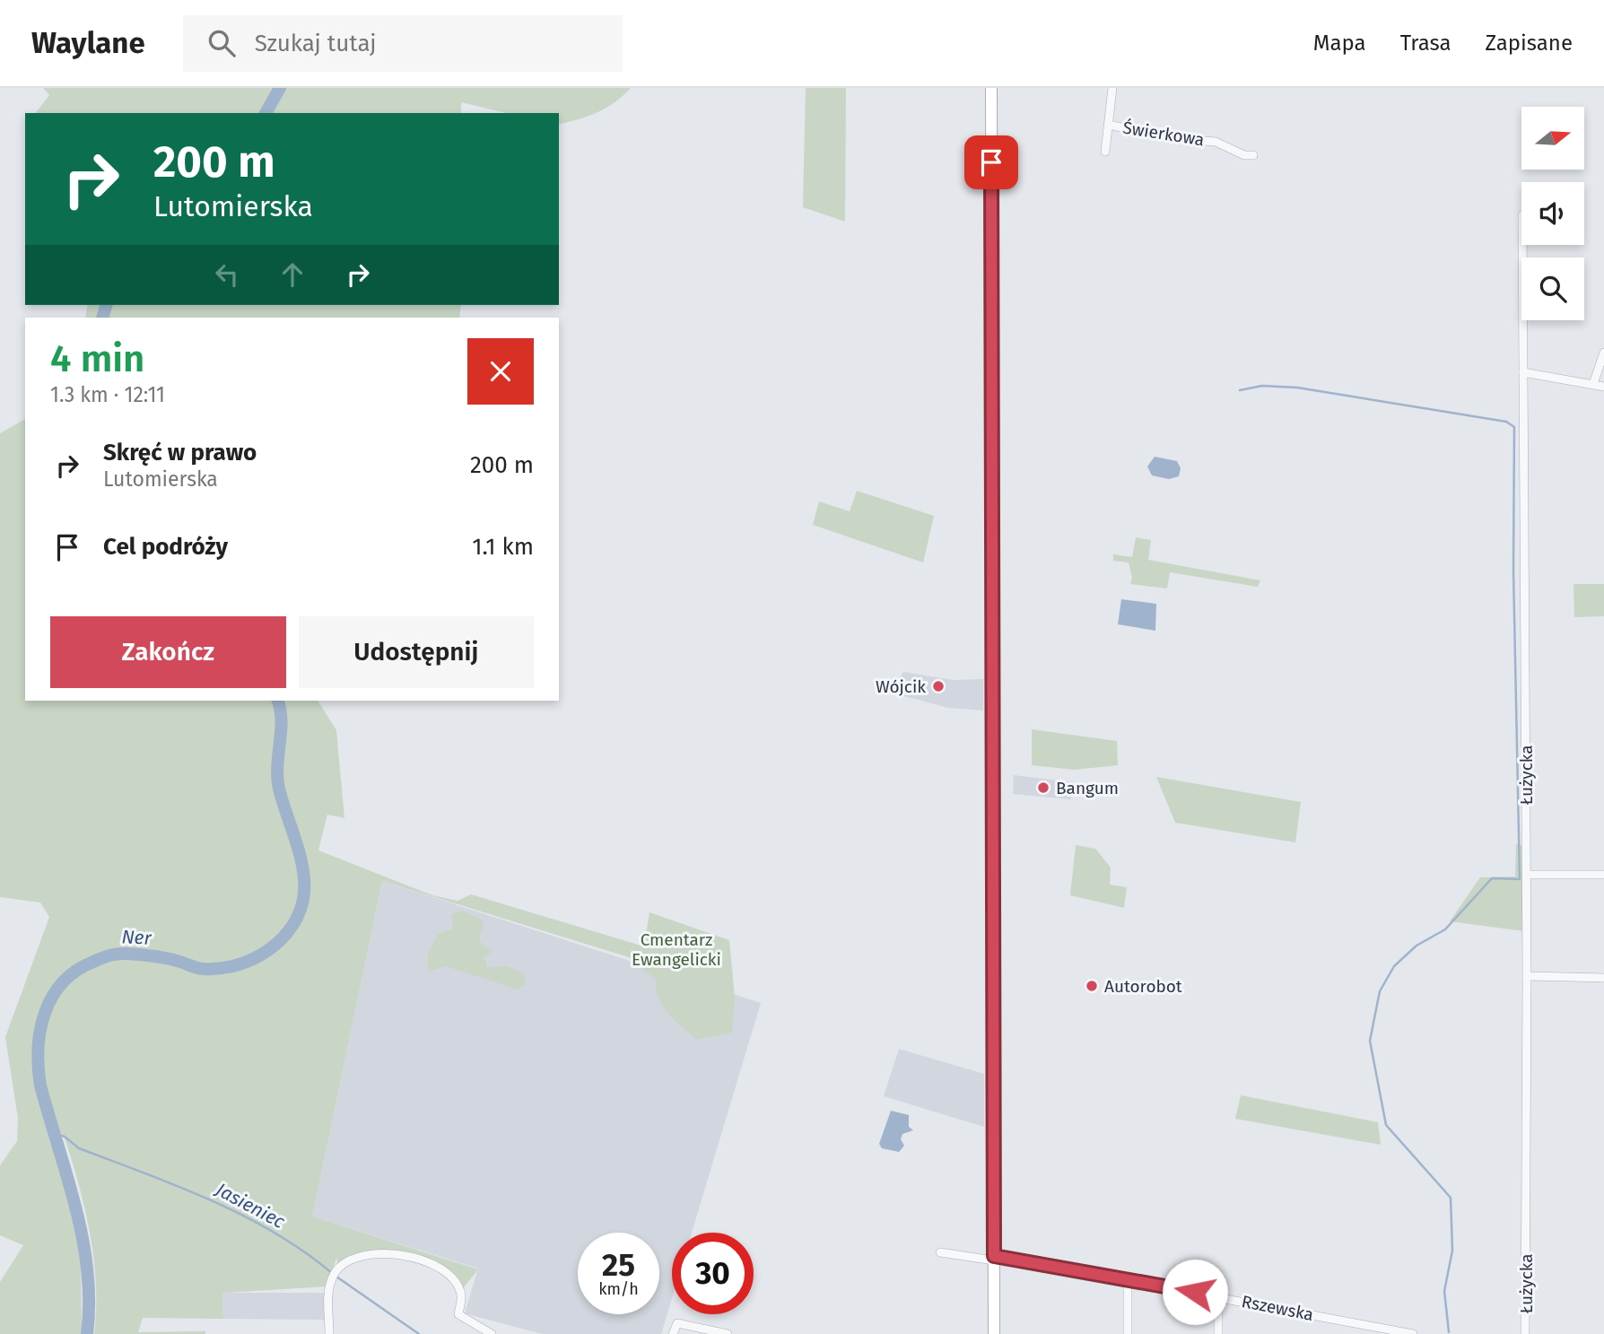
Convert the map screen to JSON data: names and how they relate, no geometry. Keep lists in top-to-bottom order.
{
  "streets": {
    "street": ["Świerkowa", "Łużycka", "Rszewska"]
  },
  "water": ["Ner", "Jasieniec"],
  "parks": ["Cmentarz Ewangelicki"],
  "places": ["Wójcik", "Bangum", "Autorobot"],
  "north": "right",
  "page": {
    "header": "Waylane",
    "search": "Szukaj tutaj",
    "nav": ["Mapa", "Trasa", "Zapisane"],
    "turn": ["200 m", "Lutomierska"],
    "heading": ["4 min", "1.3 km · 12:11"],
    "list": [
      {
        "name": "Skręć w prawo",
        "note": "Lutomierska",
        "value": "200 m"
      },
      {
        "name": "Cel podróży",
        "value": "1.1 km"
      }
    ],
    "buttons": ["Zakończ", "Udostępnij"],
    "speed": "25 km/h",
    "limit": "30"
  }
}
